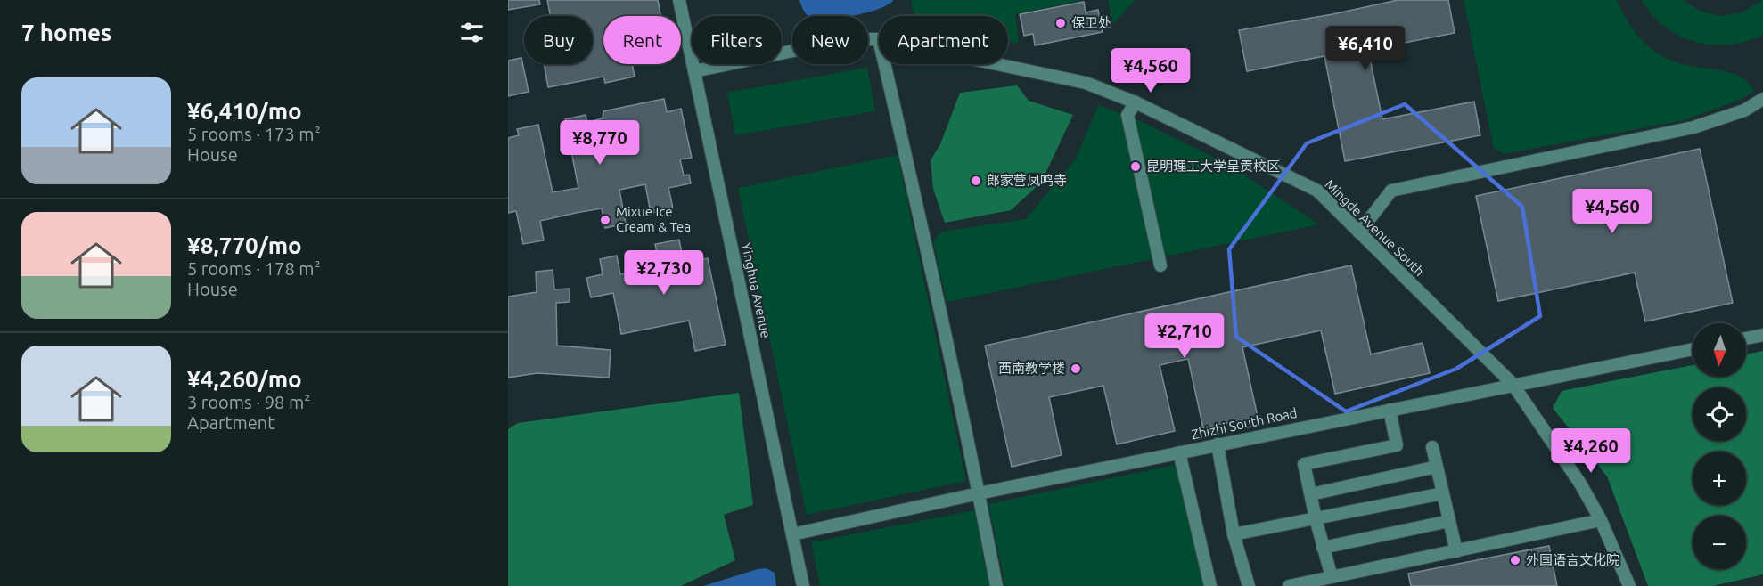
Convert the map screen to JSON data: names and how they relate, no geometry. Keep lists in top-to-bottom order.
{
  "streets": {
    "street": ["Mingde Avenue South", "Yinghua Avenue", "Zhizhi South Road"]
  },
  "crossings": [
    ["Mingde Avenue South", "Yinghua Avenue"],
    ["Mingde Avenue South", "Zhizhi South Road"],
    ["Yinghua Avenue", "Zhizhi South Road"]
  ],
  "places": [
    "保卫处",
    "昆明理工大学呈贡校区",
    "郎家营凤鸣寺",
    "Mixue Ice Cream & Tea",
    "西南教学楼",
    "外国语言文化院"
  ],
  "north": "bottom",
  "page": {
    "heading": "7 homes",
    "chip": [
      "Buy",
      "Rent",
      "Filters",
      "New",
      "Apartment"
    ],
    "price": [
      "¥6,410",
      "¥4,560",
      "¥8,770",
      "¥4,560",
      "¥2,730",
      "¥2,710",
      "¥4,260"
    ],
    "list": [
      {
        "name": "¥6,410/mo",
        "note": "5 rooms · 173 m² · House"
      },
      {
        "name": "¥8,770/mo",
        "note": "5 rooms · 178 m² · House"
      },
      {
        "name": "¥4,260/mo",
        "note": "3 rooms · 98 m² · Apartment"
      }
    ],
    "map_buttons": ["+", "−"]
  }
}
